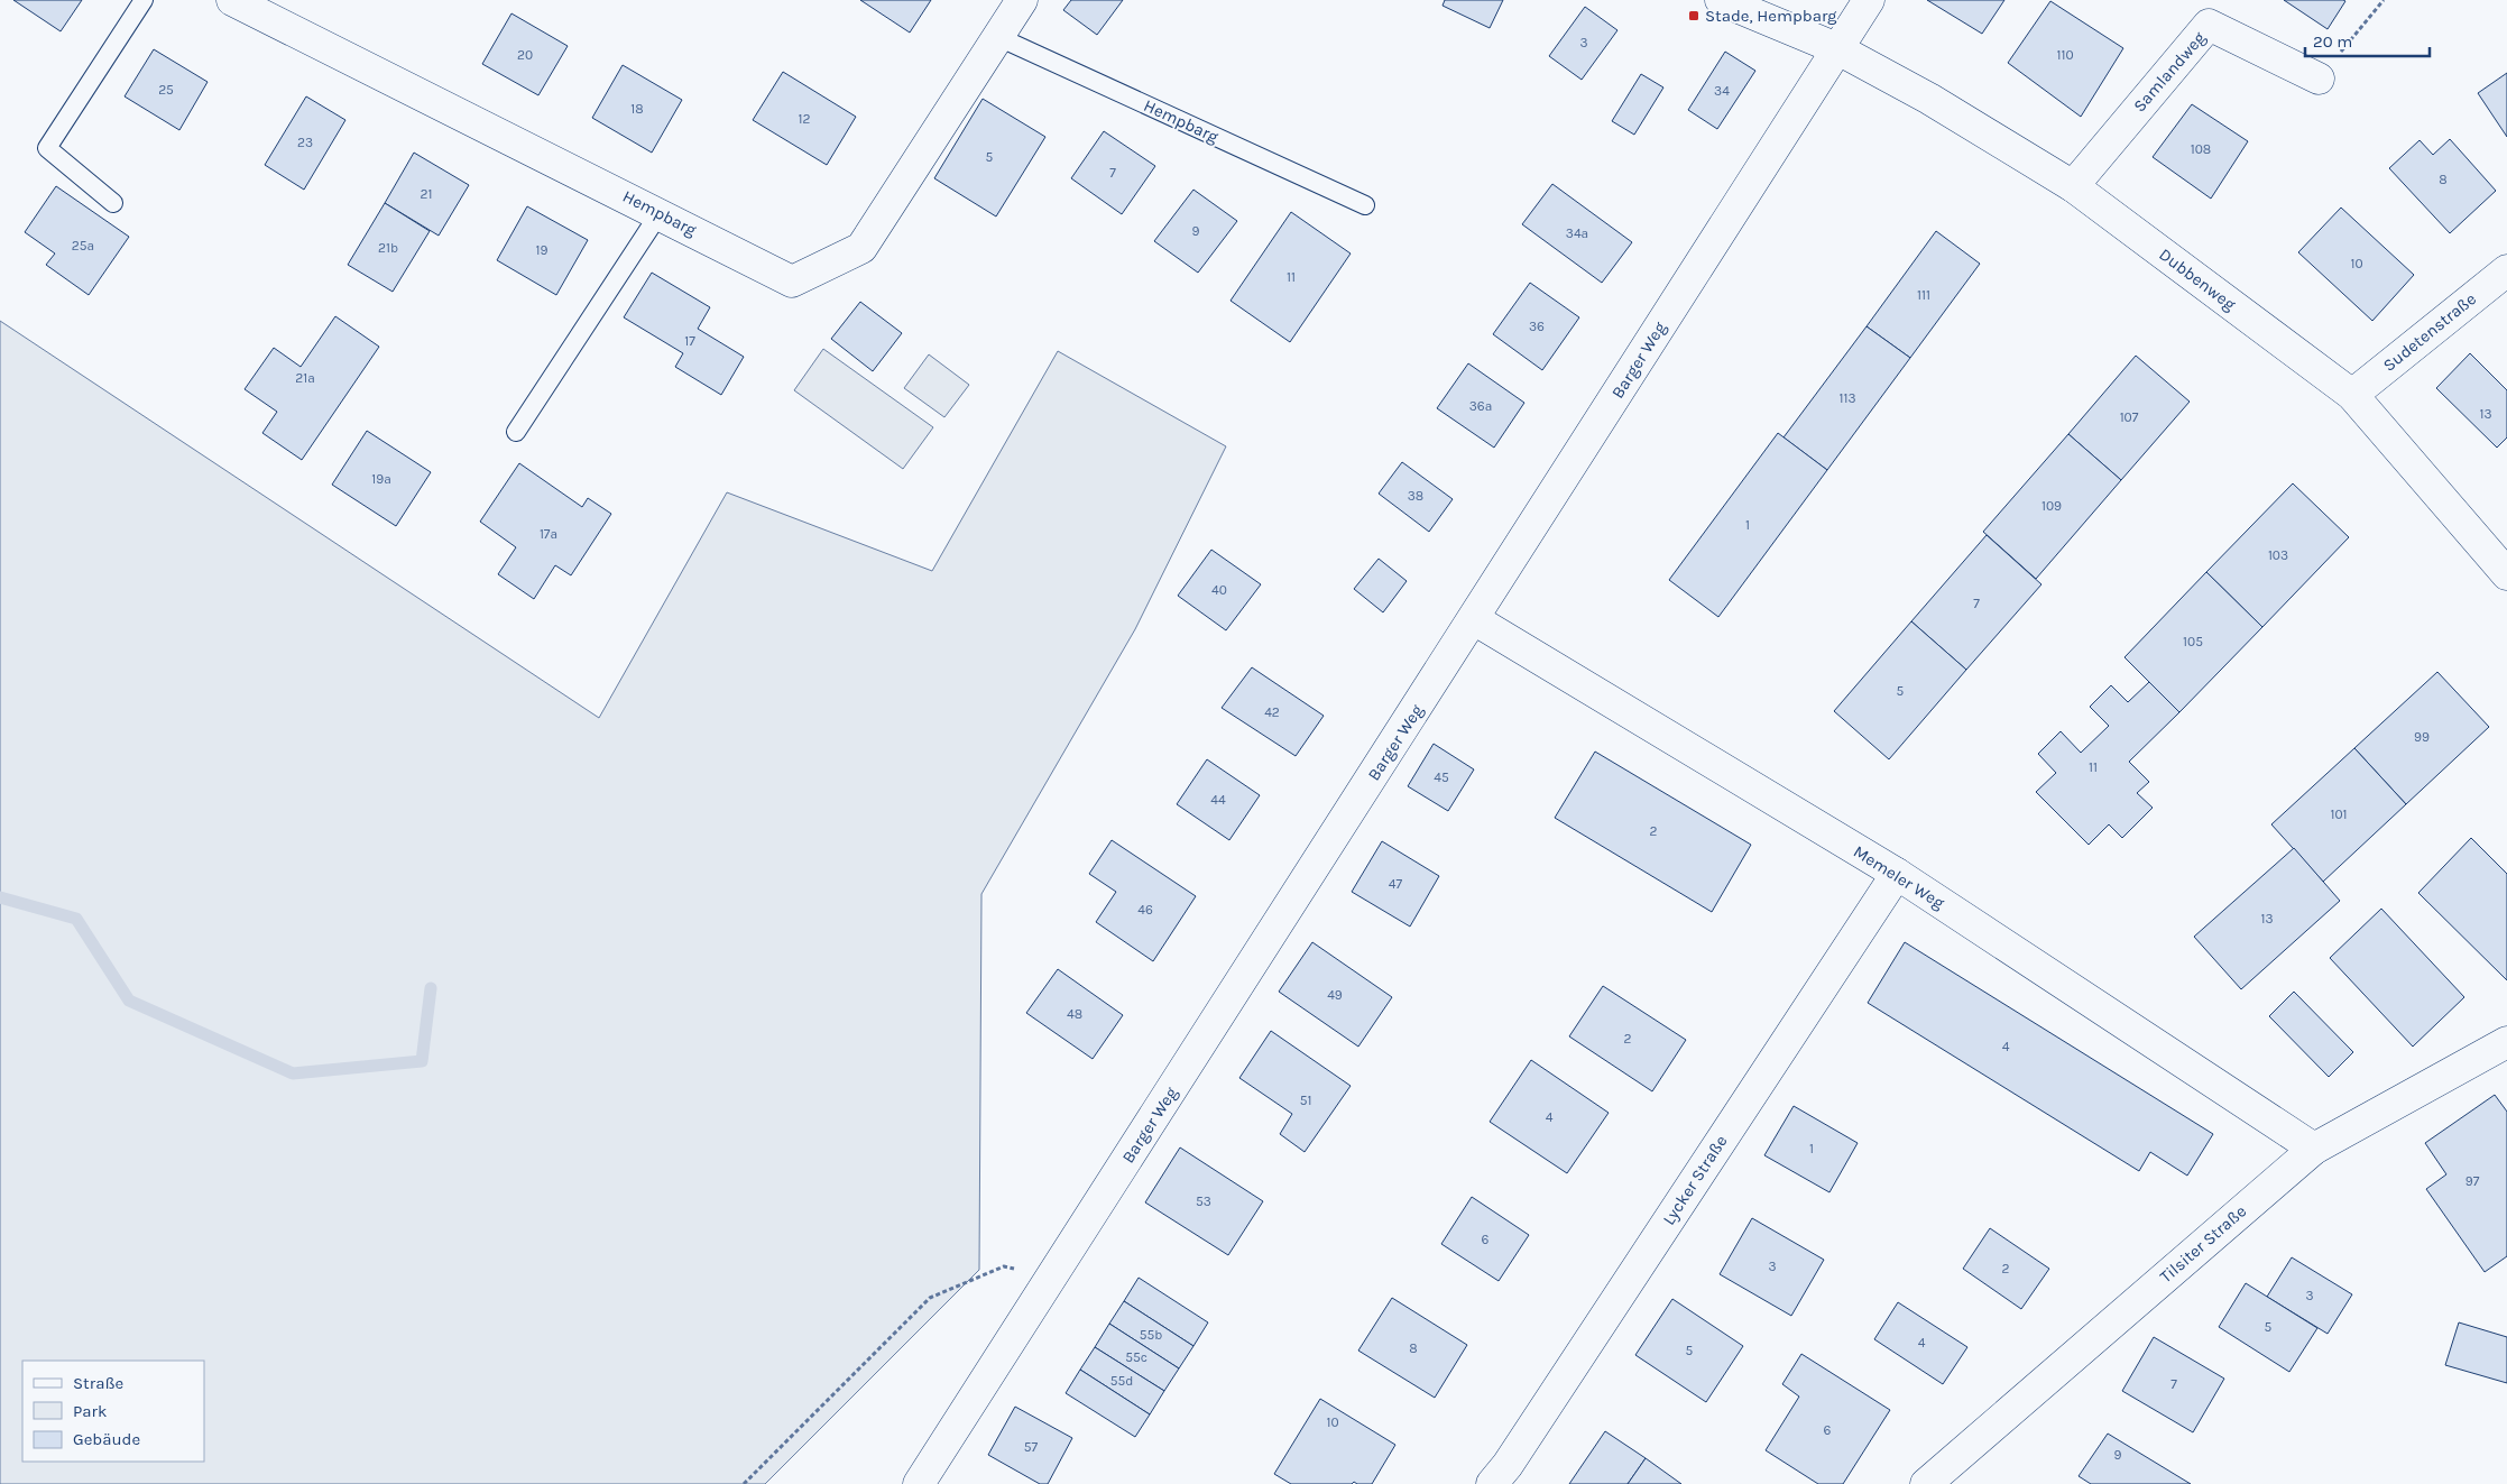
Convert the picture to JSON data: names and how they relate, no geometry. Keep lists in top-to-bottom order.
{
  "streets": {
    "street": [
      "Samlandweg",
      "Hempbarg",
      "Dubbenweg",
      "Sudetenstraße",
      "Barger Weg",
      "Memeler Weg",
      "Lycker Straße",
      "Tilsiter Straße"
    ]
  },
  "crossings": [
    ["Samlandweg", "Dubbenweg"],
    ["Dubbenweg", "Sudetenstraße"],
    ["Dubbenweg", "Barger Weg"],
    ["Barger Weg", "Memeler Weg"],
    ["Memeler Weg", "Lycker Straße"],
    ["Memeler Weg", "Tilsiter Straße"]
  ],
  "places": {
    "transit": ["Stade, Hempbarg"]
  },
  "house_numbers": [
    "3",
    "20",
    "110",
    "25",
    "34",
    "18",
    "12",
    "23",
    "108",
    "5",
    "7",
    "8",
    "21",
    "9",
    "34a",
    "25a",
    "21b",
    "19",
    "10",
    "11",
    "111",
    "36",
    "17",
    "21a",
    "113",
    "36a",
    "13",
    "107",
    "19a",
    "38",
    "109",
    "1",
    "17a",
    "103",
    "40",
    "7",
    "105",
    "5",
    "42",
    "99",
    "11",
    "45",
    "44",
    "101",
    "2",
    "47",
    "46",
    "13",
    "49",
    "48",
    "2",
    "4",
    "51",
    "4",
    "1",
    "97",
    "53",
    "6",
    "3",
    "2",
    "3",
    "5",
    "55b",
    "4",
    "8",
    "5",
    "55c",
    "55d",
    "7",
    "10",
    "6",
    "57",
    "9"
  ],
  "legend": ["Straße", "Park", "Gebäude"],
  "scale_bar": "20 m"
}
